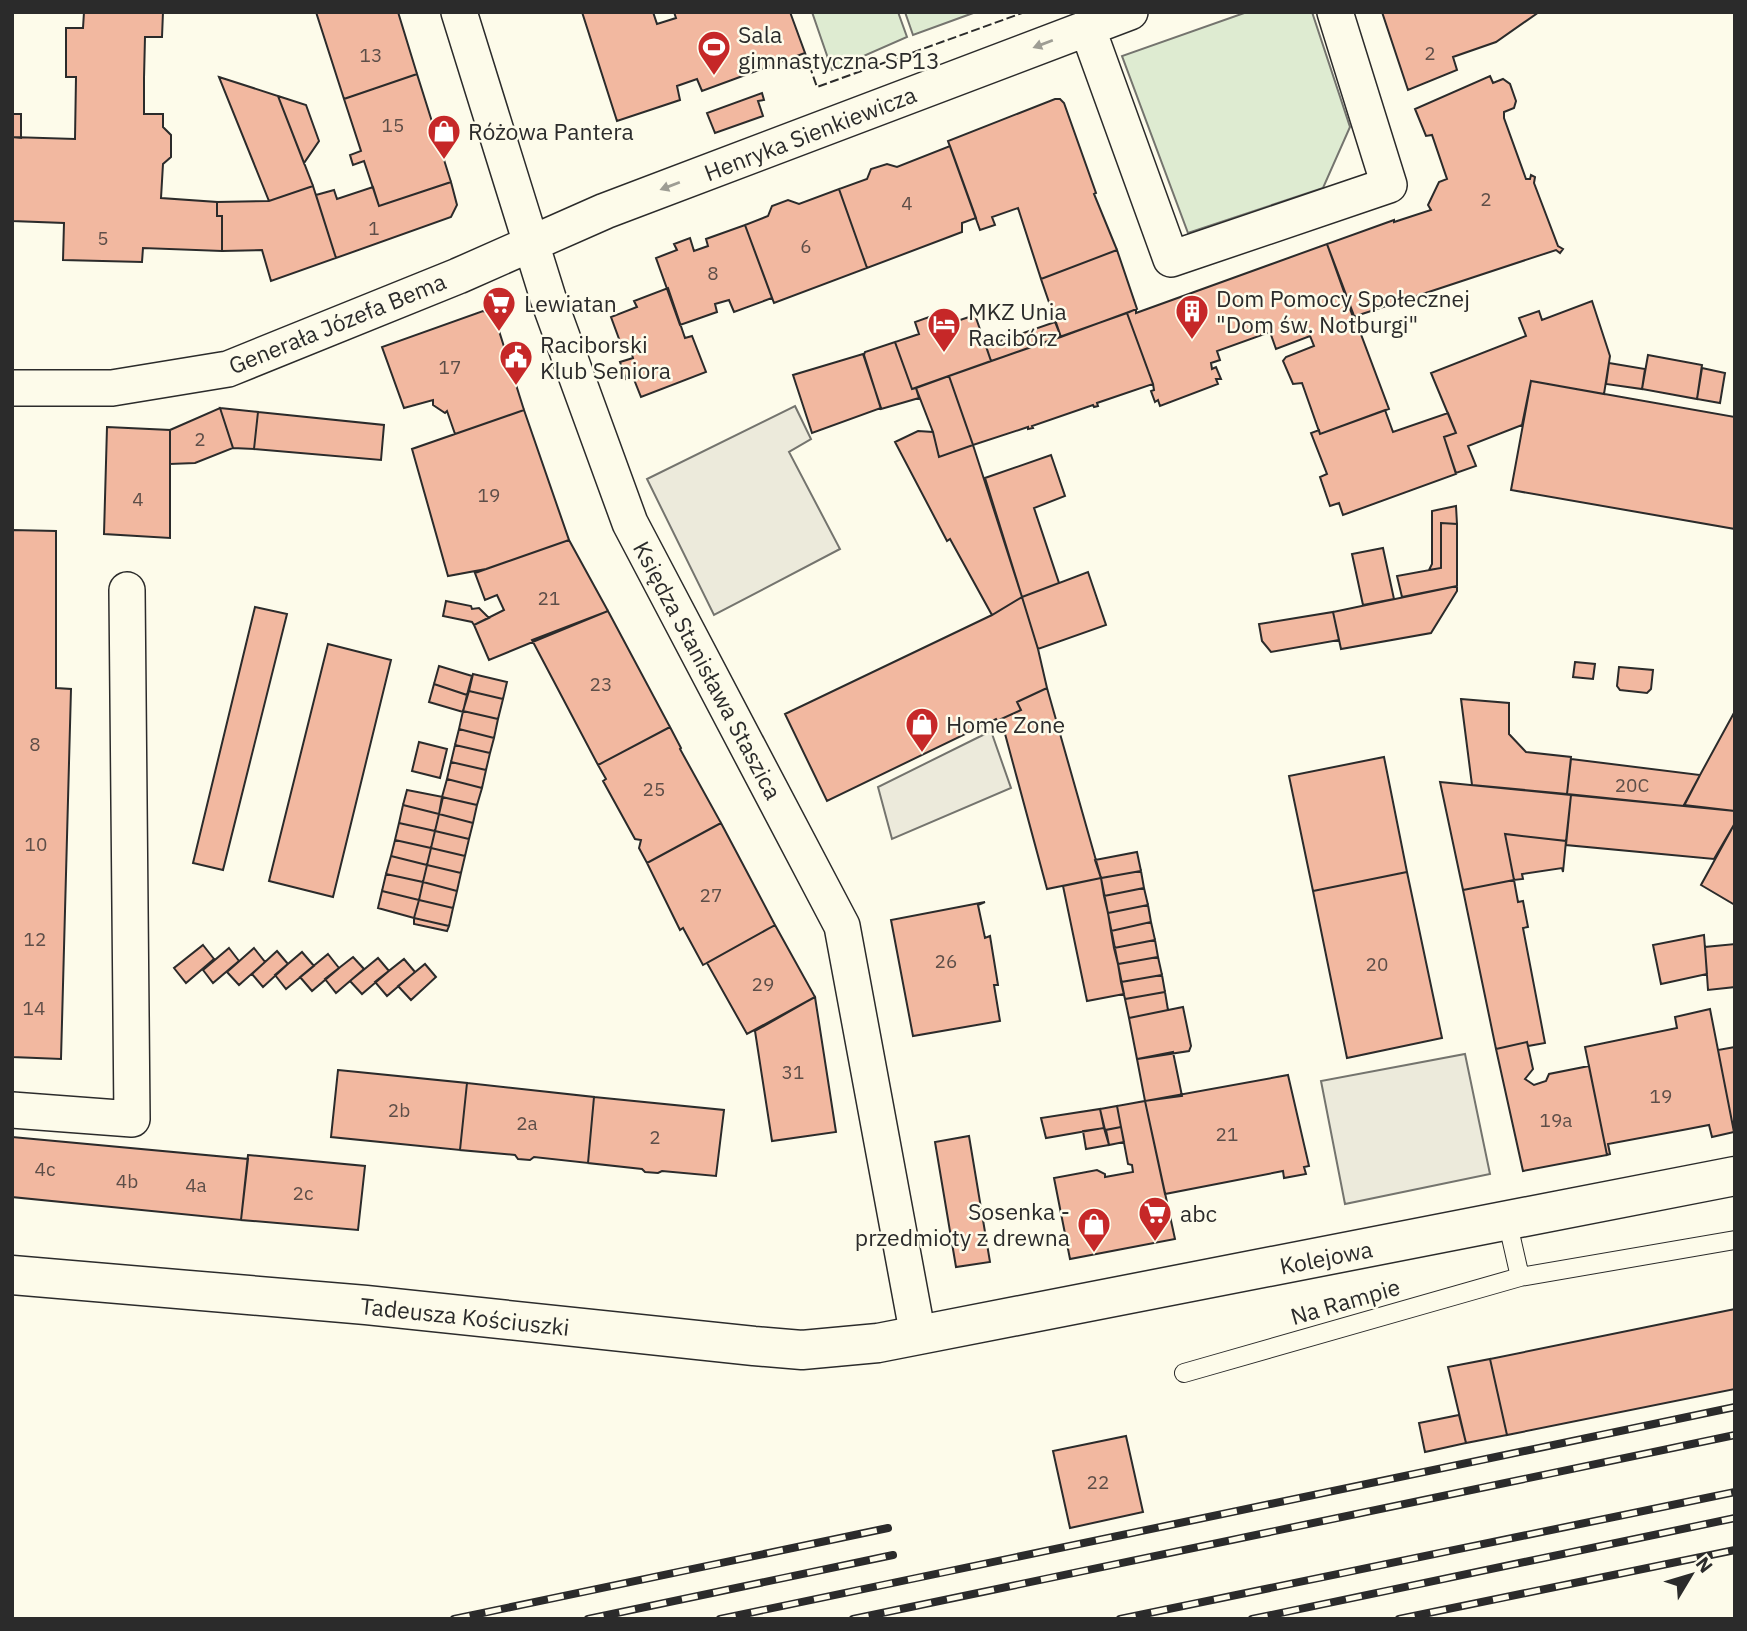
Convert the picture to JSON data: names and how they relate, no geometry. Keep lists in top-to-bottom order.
{
  "streets": {
    "main road": ["Kolejowa", "Tadeusza Kościuszki"],
    "street": ["Henryka Sienkiewicza", "Generała Józefa Bema", "Księdza Stanisława Staszica"],
    "lane": ["Na Rampie"]
  },
  "crossings": [
    ["Henryka Sienkiewicza", "Generała Józefa Bema"],
    ["Henryka Sienkiewicza", "Księdza Stanisława Staszica"],
    ["Generała Józefa Bema", "Księdza Stanisława Staszica"],
    ["Księdza Stanisława Staszica", "Kolejowa"],
    ["Księdza Stanisława Staszica", "Tadeusza Kościuszki"],
    ["Kolejowa", "Tadeusza Kościuszki"]
  ],
  "one_way": ["Henryka Sienkiewicza"],
  "places": {
    "sports": ["Sala gimnastyczna SP13"],
    "shop": ["Różowa Pantera", "Home Zone", "Sosenka - przedmioty z drewna"],
    "supermarket": ["Lewiatan", "abc"],
    "building": ["Dom Pomocy Społecznej \"Dom św. Notburgi\""],
    "hotel": ["MKZ Unia Racibórz"],
    "public building": ["Raciborski Klub Seniora"]
  },
  "house_numbers": [
    "2",
    "13",
    "15",
    "2",
    "4",
    "1",
    "5",
    "6",
    "8",
    "17",
    "2",
    "19",
    "4",
    "21",
    "23",
    "8",
    "20C",
    "25",
    "10",
    "27",
    "12",
    "26",
    "20",
    "29",
    "14",
    "31",
    "19",
    "2b",
    "19a",
    "2a",
    "21",
    "2",
    "4c",
    "4b",
    "4a",
    "2c",
    "22"
  ],
  "north": "top right"
}
